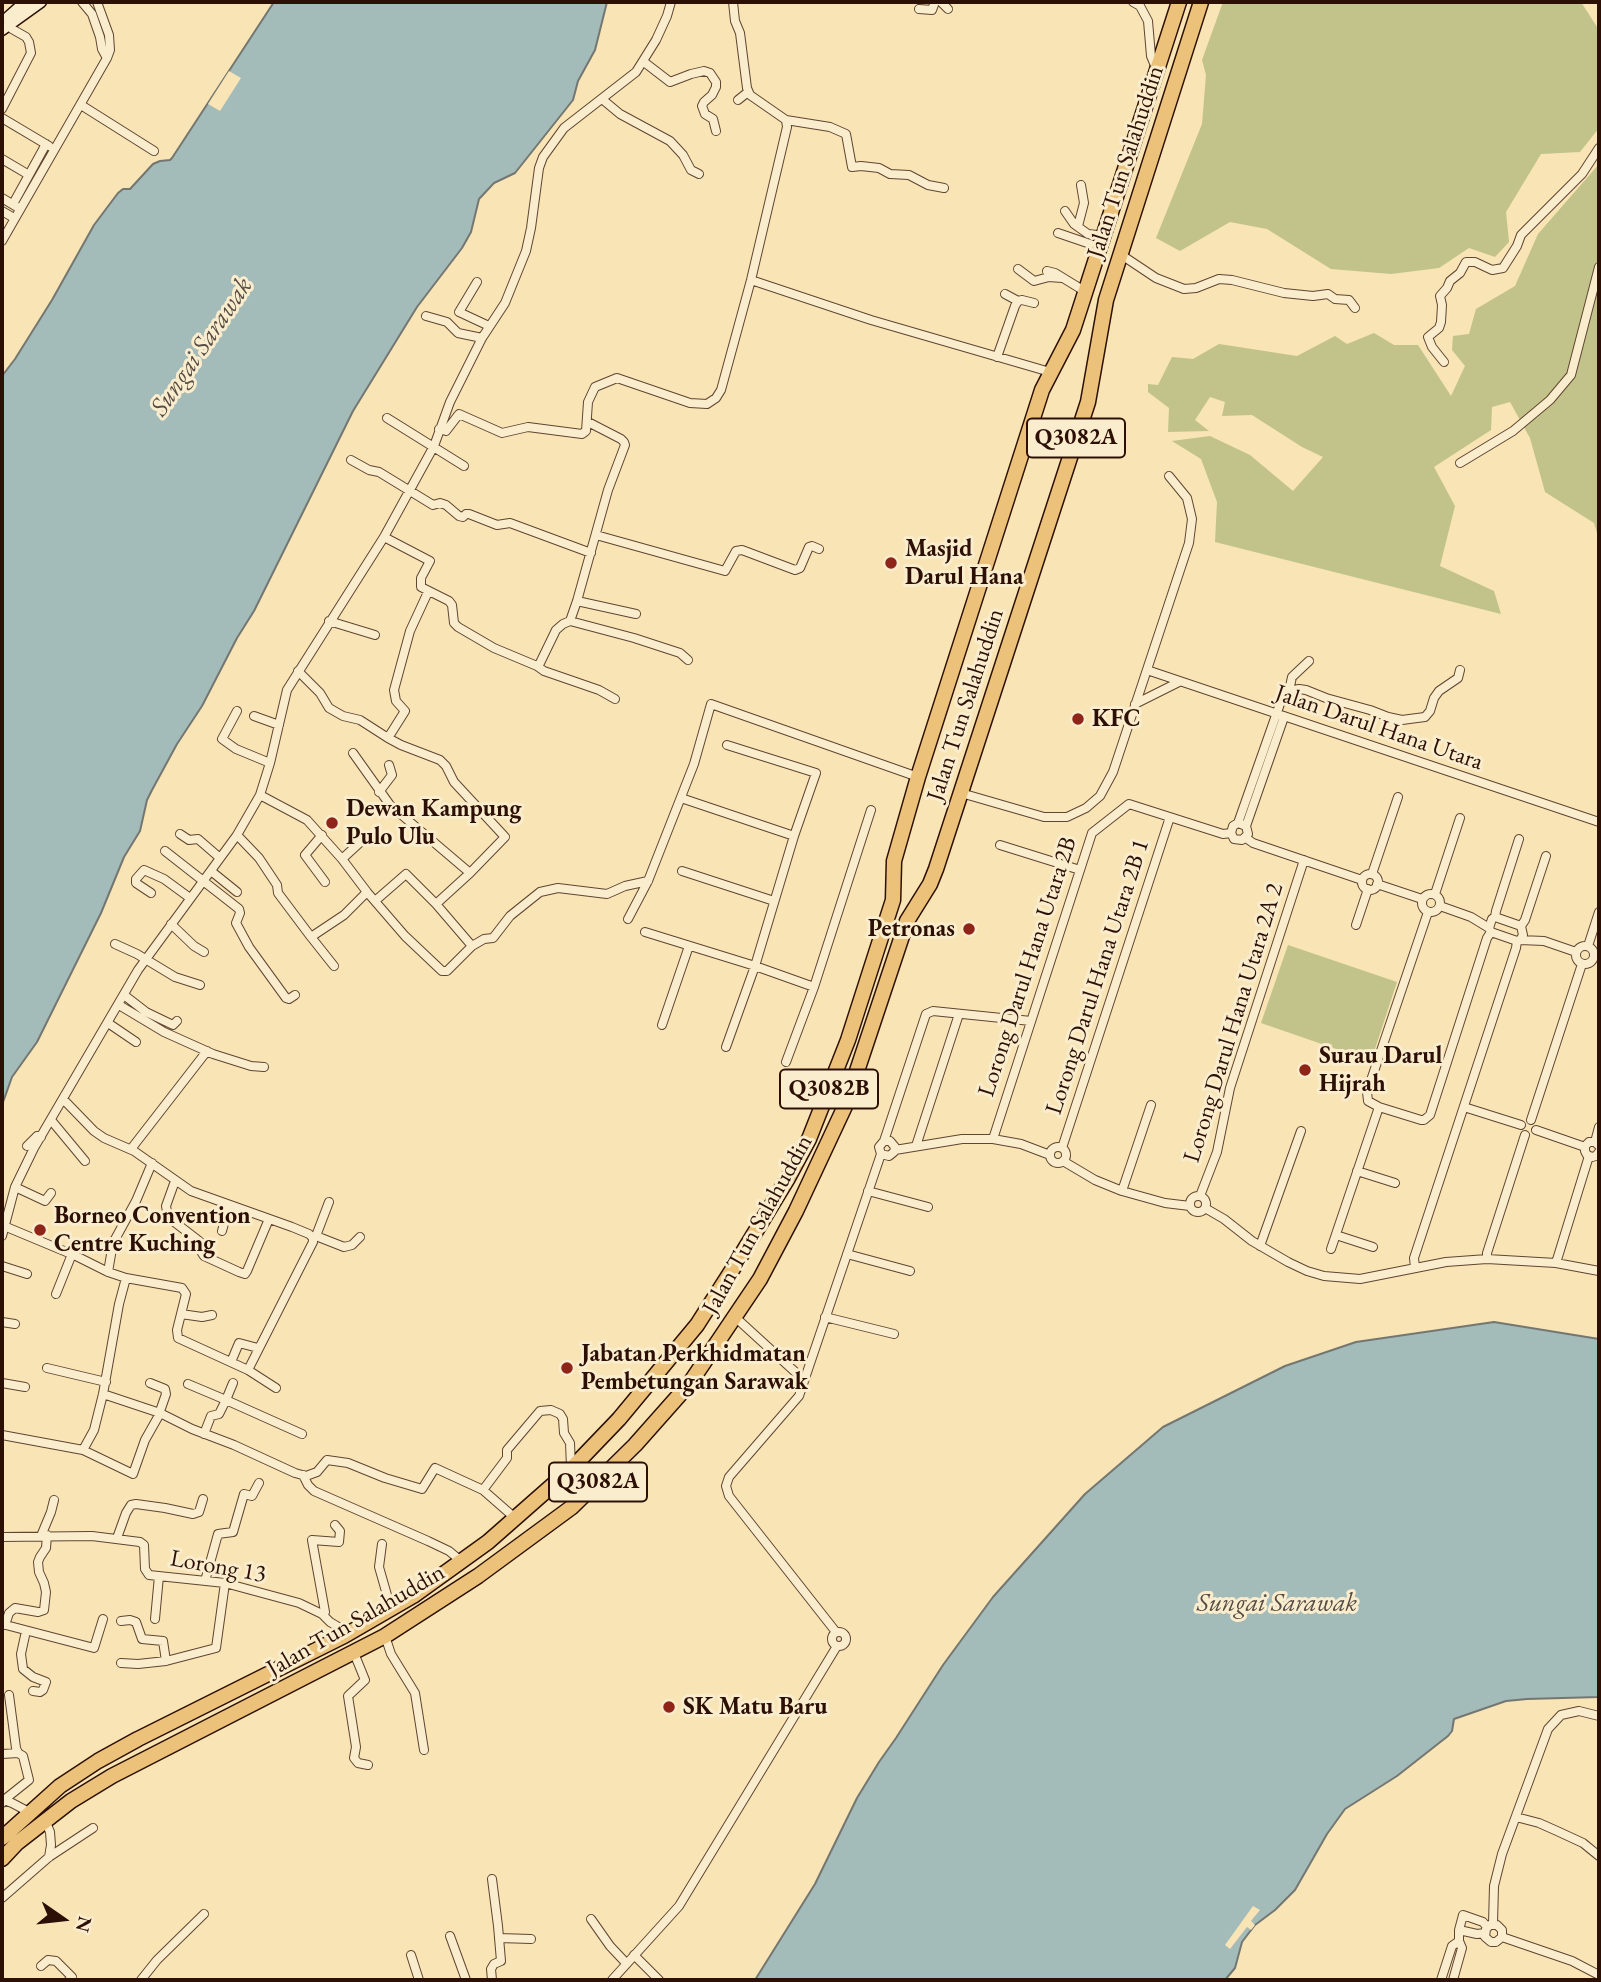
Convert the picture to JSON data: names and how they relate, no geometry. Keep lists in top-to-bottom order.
{
  "streets": {
    "highway": ["Jalan Tun Salahuddin", "Q3082A", "Q3082B"],
    "street": [
      "Jalan Darul Hana Utara",
      "Lorong Darul Hana Utara 2B",
      "Lorong Darul Hana Utara 2B 1",
      "Lorong Darul Hana Utara 2A 2",
      "Lorong 13"
    ]
  },
  "crossings": [
    ["Lorong Darul Hana Utara 2B", "Lorong Darul Hana Utara 2B 1"]
  ],
  "water": ["Sungai Sarawak"],
  "places": [
    "Masjid Darul Hana",
    "KFC",
    "Dewan Kampung Pulo Ulu",
    "Petronas",
    "Surau Darul Hijrah",
    "Borneo Convention Centre Kuching",
    "Jabatan Perkhidmatan Pembetungan Sarawak",
    "SK Matu Baru"
  ],
  "north": "right"
}
